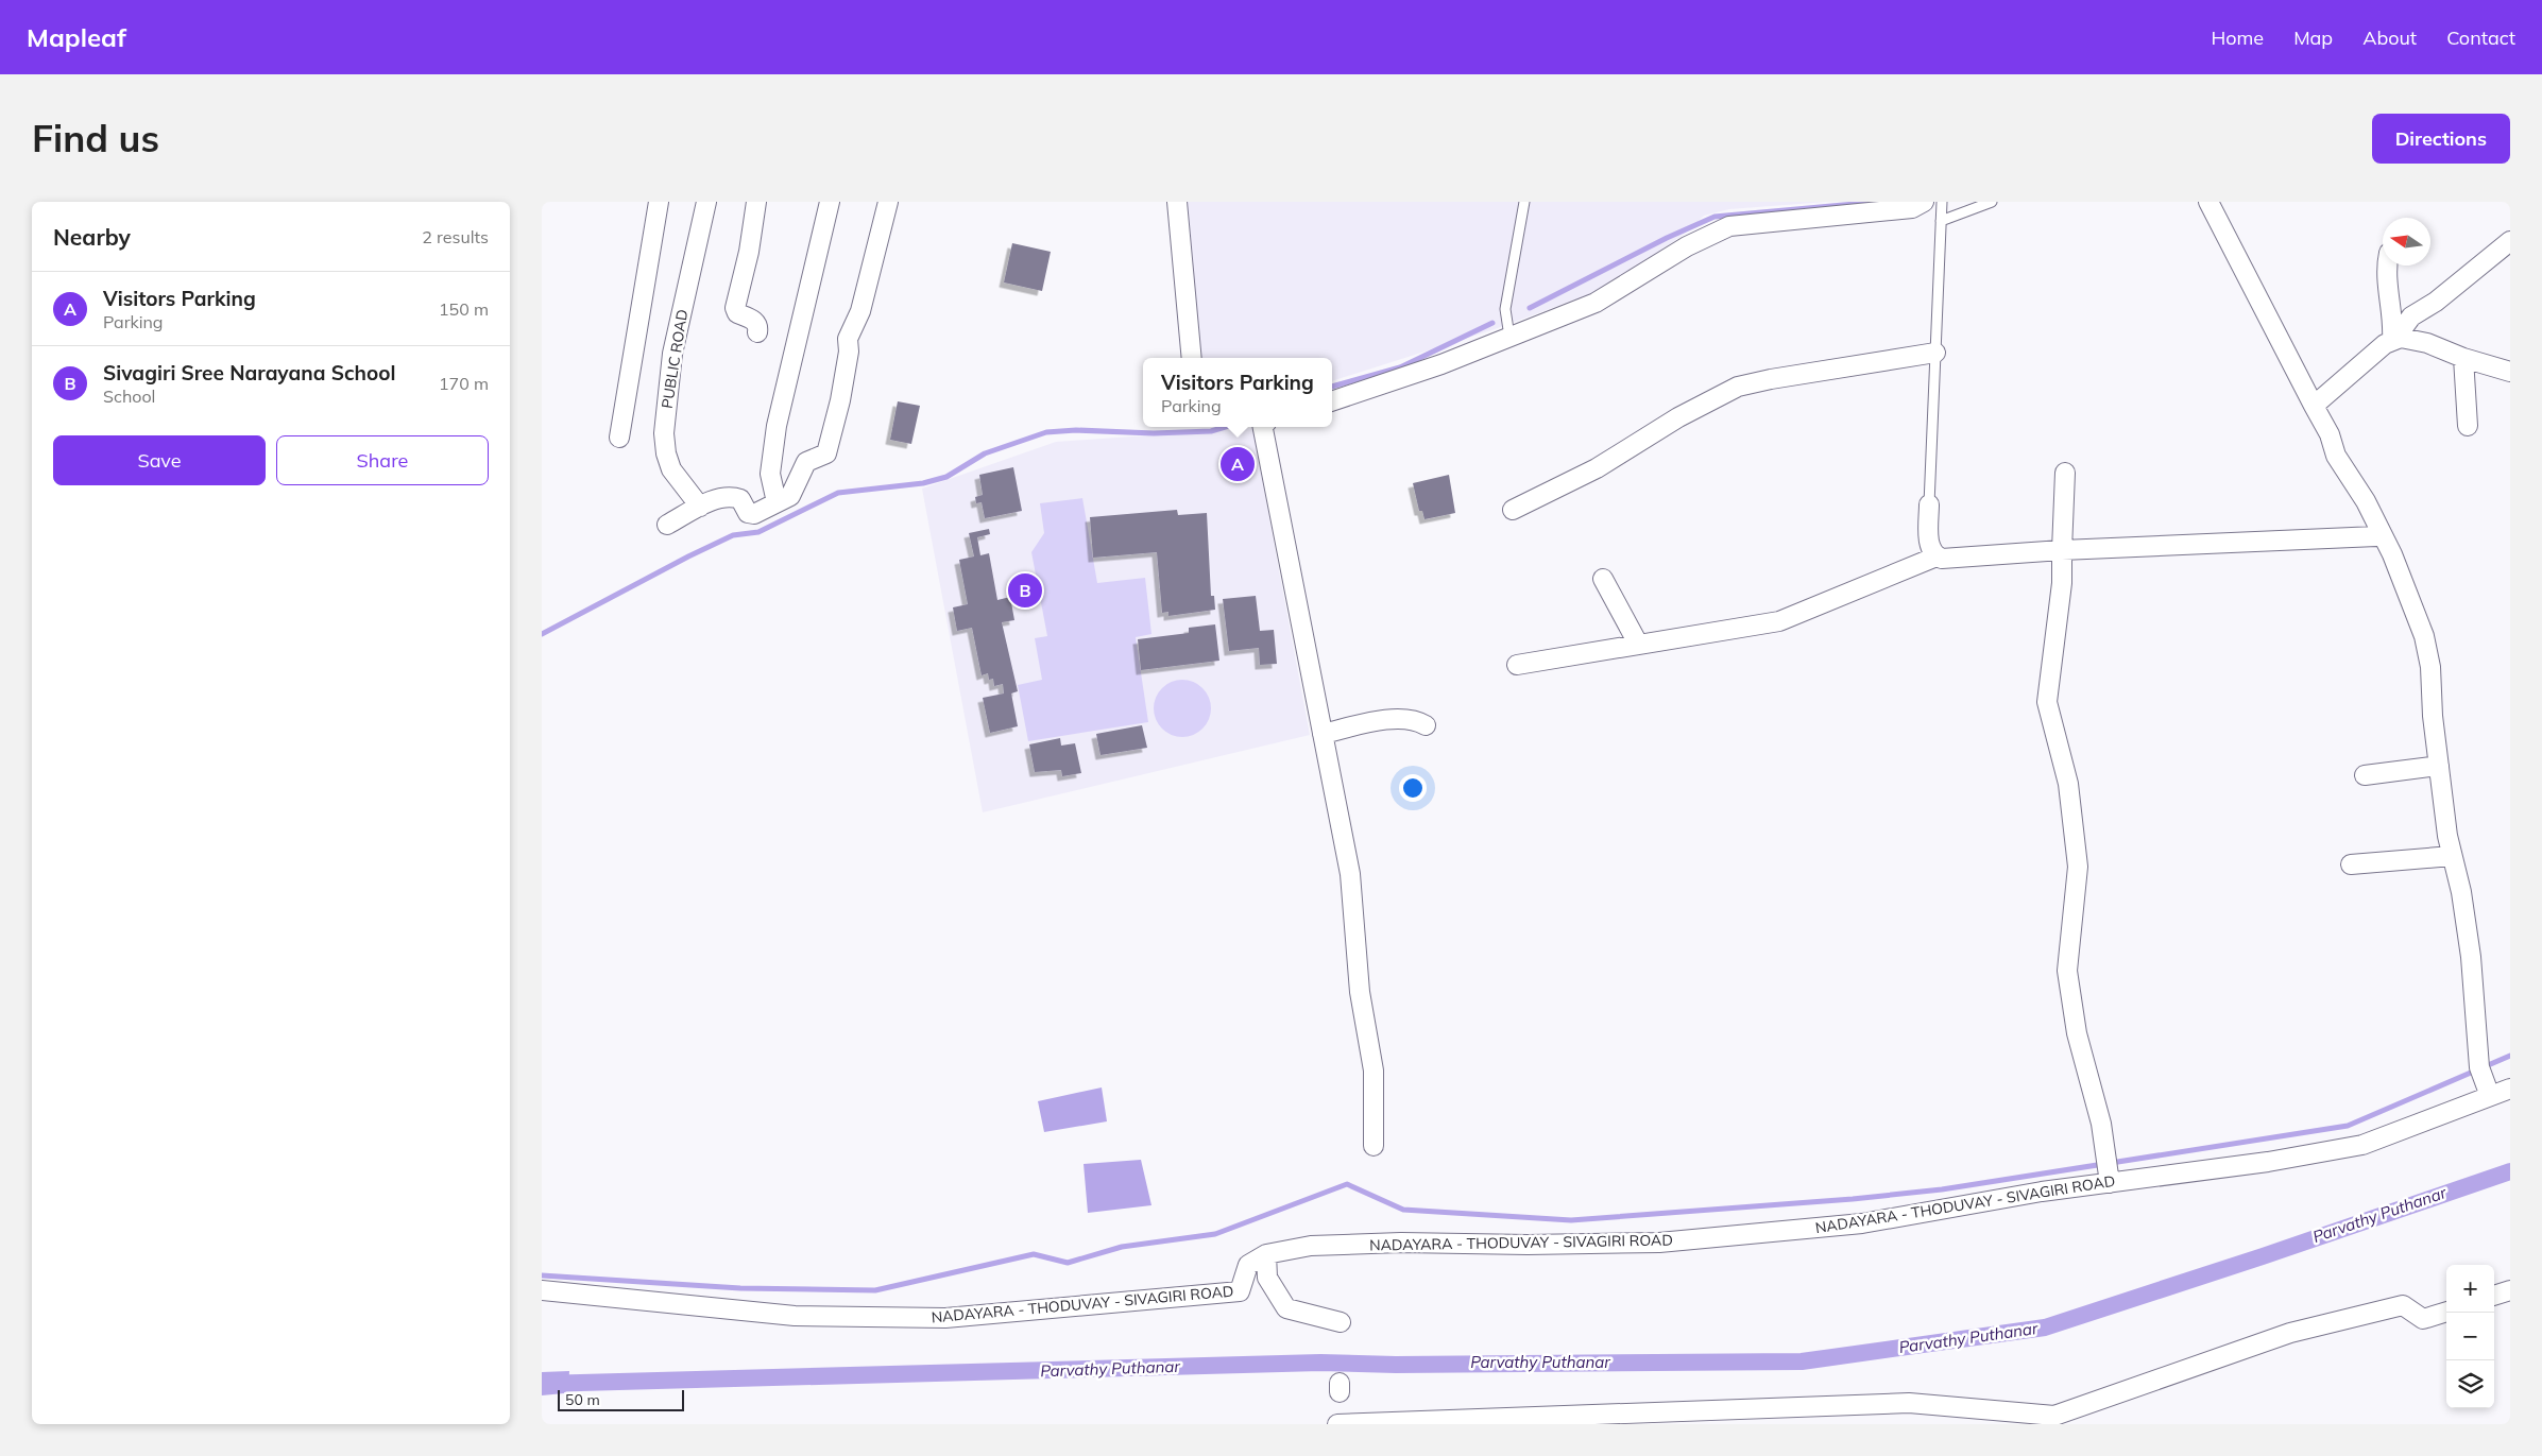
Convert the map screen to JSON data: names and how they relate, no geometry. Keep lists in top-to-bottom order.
{
  "streets": {
    "street": ["PUBLIC ROAD", "NADAYARA - THODUVAY - SIVAGIRI ROAD"]
  },
  "water": ["Parvathy Puthanar"],
  "scale_bar": "50 m",
  "north": "left",
  "page": {
    "header": "Mapleaf",
    "nav": [
      "Home",
      "Map",
      "About",
      "Contact"
    ],
    "buttons": [
      "Directions",
      ["Save", "Share"]
    ],
    "title": "Find us",
    "heading": ["Nearby", "2 results"],
    "list": [
      {
        "mark": "A",
        "name": "Visitors Parking",
        "note": "Parking",
        "value": "150 m"
      },
      {
        "mark": "B",
        "name": "Sivagiri Sree Narayana School",
        "note": "School",
        "value": "170 m"
      }
    ],
    "popup": ["Visitors Parking", "Parking"],
    "pins": ["A", "B"],
    "map_buttons": ["+", "−"],
    "scale": "50 m"
  }
}
